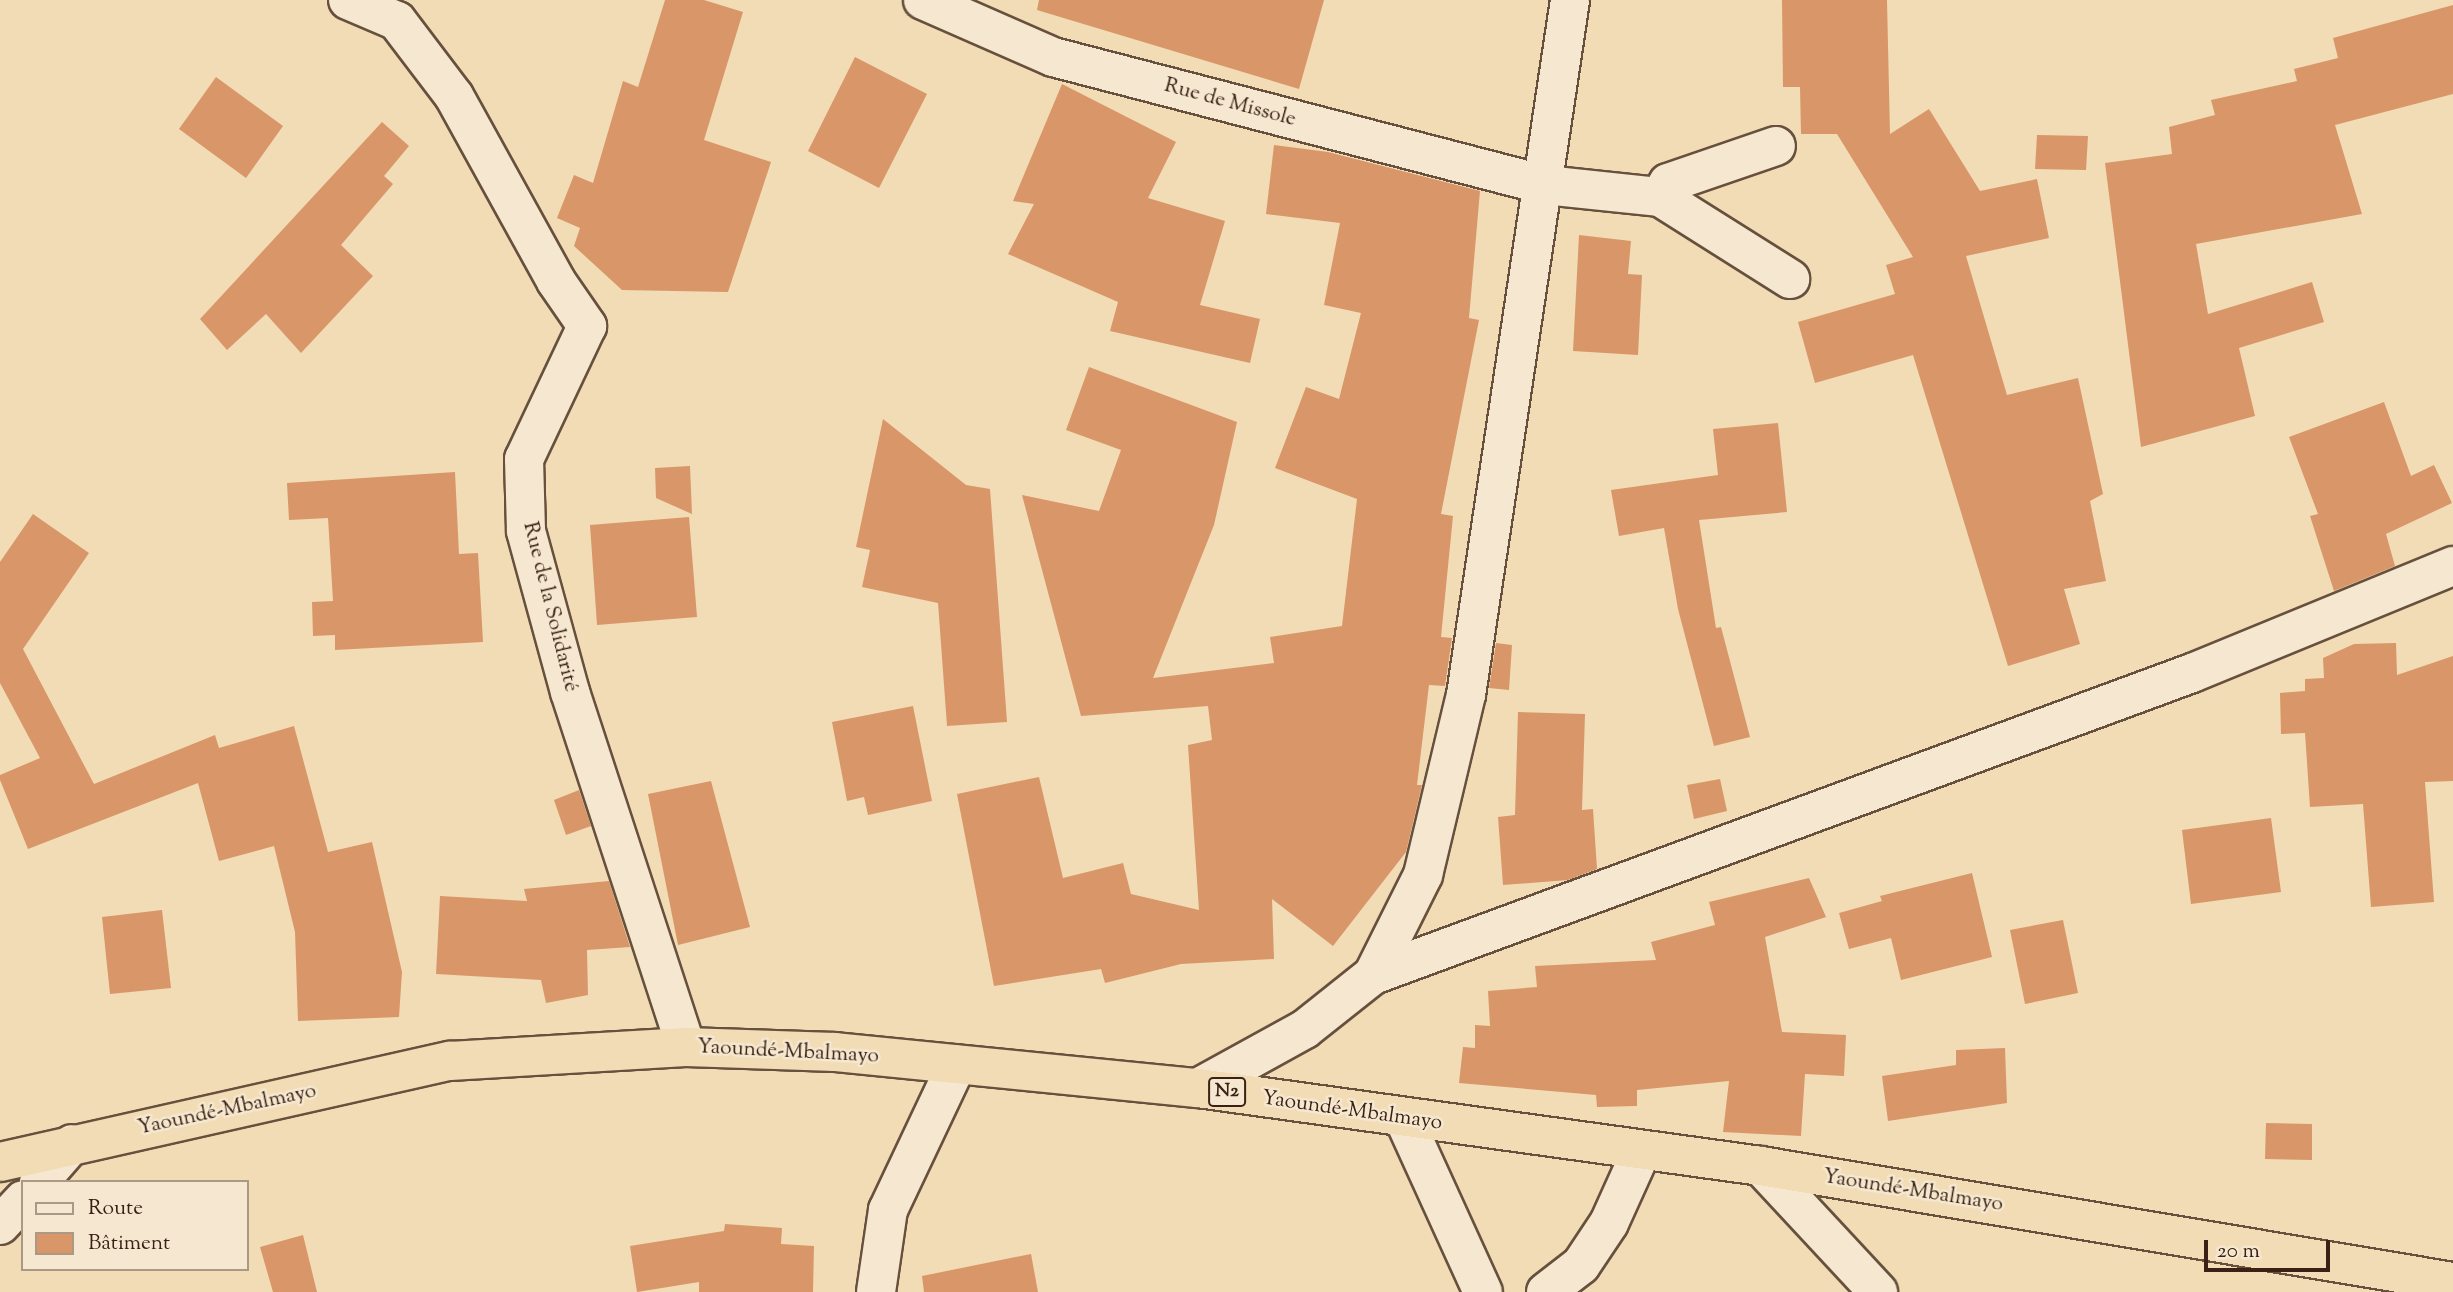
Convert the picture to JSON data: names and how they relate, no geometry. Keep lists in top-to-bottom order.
{
  "streets": {
    "highway": ["Yaoundé-Mbalmayo", "N2"],
    "street": ["Rue de Missole", "Rue de la Solidarité"]
  },
  "crossings": [
    ["Rue de la Solidarité", "Yaoundé-Mbalmayo"]
  ],
  "legend": ["Route", "Bâtiment"],
  "scale_bar": "20 m"
}
